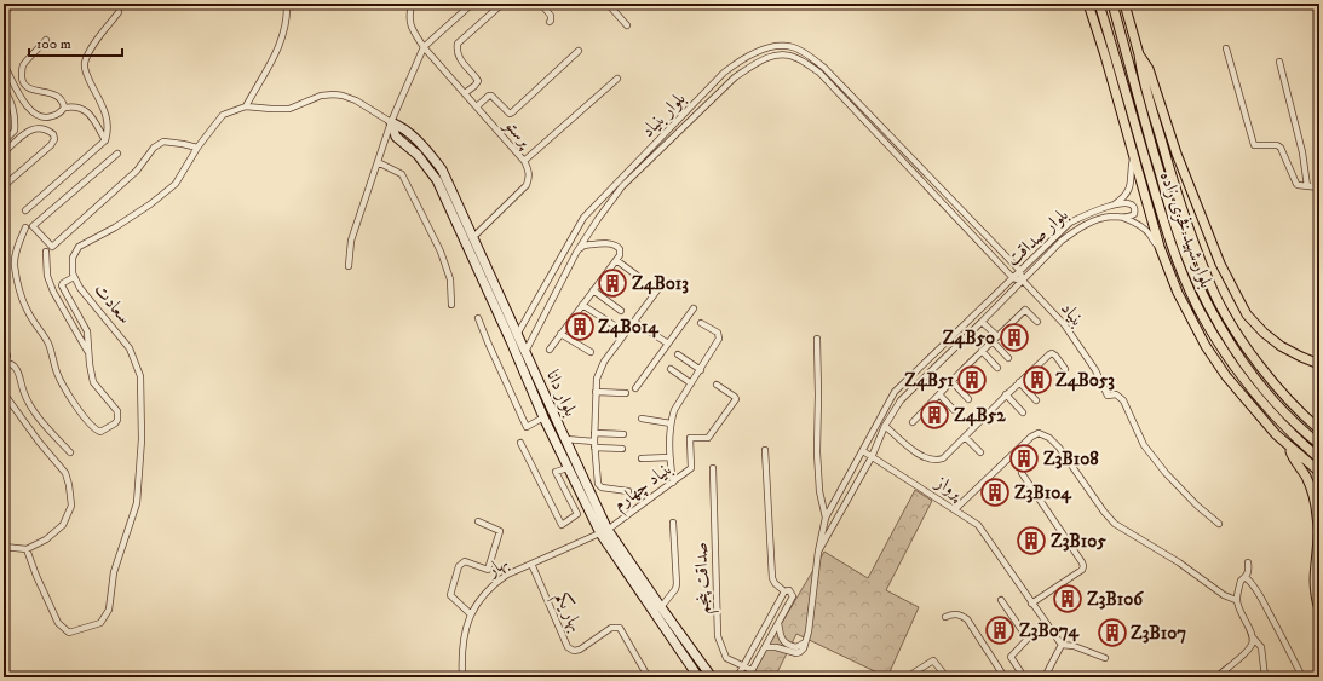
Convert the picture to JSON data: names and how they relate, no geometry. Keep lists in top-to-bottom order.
{
  "streets": {
    "main road": ["بلوار شهید فخری زاده"],
    "street": [
      "بلوار بنیاد",
      "پرستو",
      "بلوار صداقت",
      "سعادت",
      "بنیاد",
      "بلوار دانا",
      "بنیاد چهارم",
      "پرواز",
      "بهار",
      "صداقت پنجم",
      "بهار یکم"
    ]
  },
  "crossings": [
    ["بلوار بنیاد", "بلوار صداقت"],
    ["بلوار بنیاد", "بلوار دانا"],
    ["پرستو", "بلوار دانا"],
    ["بلوار صداقت", "بنیاد"],
    ["بلوار صداقت", "پرواز"],
    ["سعادت", "بلوار دانا"],
    ["بلوار دانا", "بنیاد چهارم"],
    ["بلوار دانا", "بهار"],
    ["بنیاد چهارم", "بهار"],
    ["بهار", "بهار یکم"]
  ],
  "places": {
    "building": [
      "Z4B013",
      "Z4B014",
      "Z4B50",
      "Z4B51",
      "Z4B053",
      "Z4B52",
      "Z3B108",
      "Z3B104",
      "Z3B105",
      "Z3B106",
      "Z3B074",
      "Z3B107"
    ]
  },
  "scale_bar": "100 m"
}
